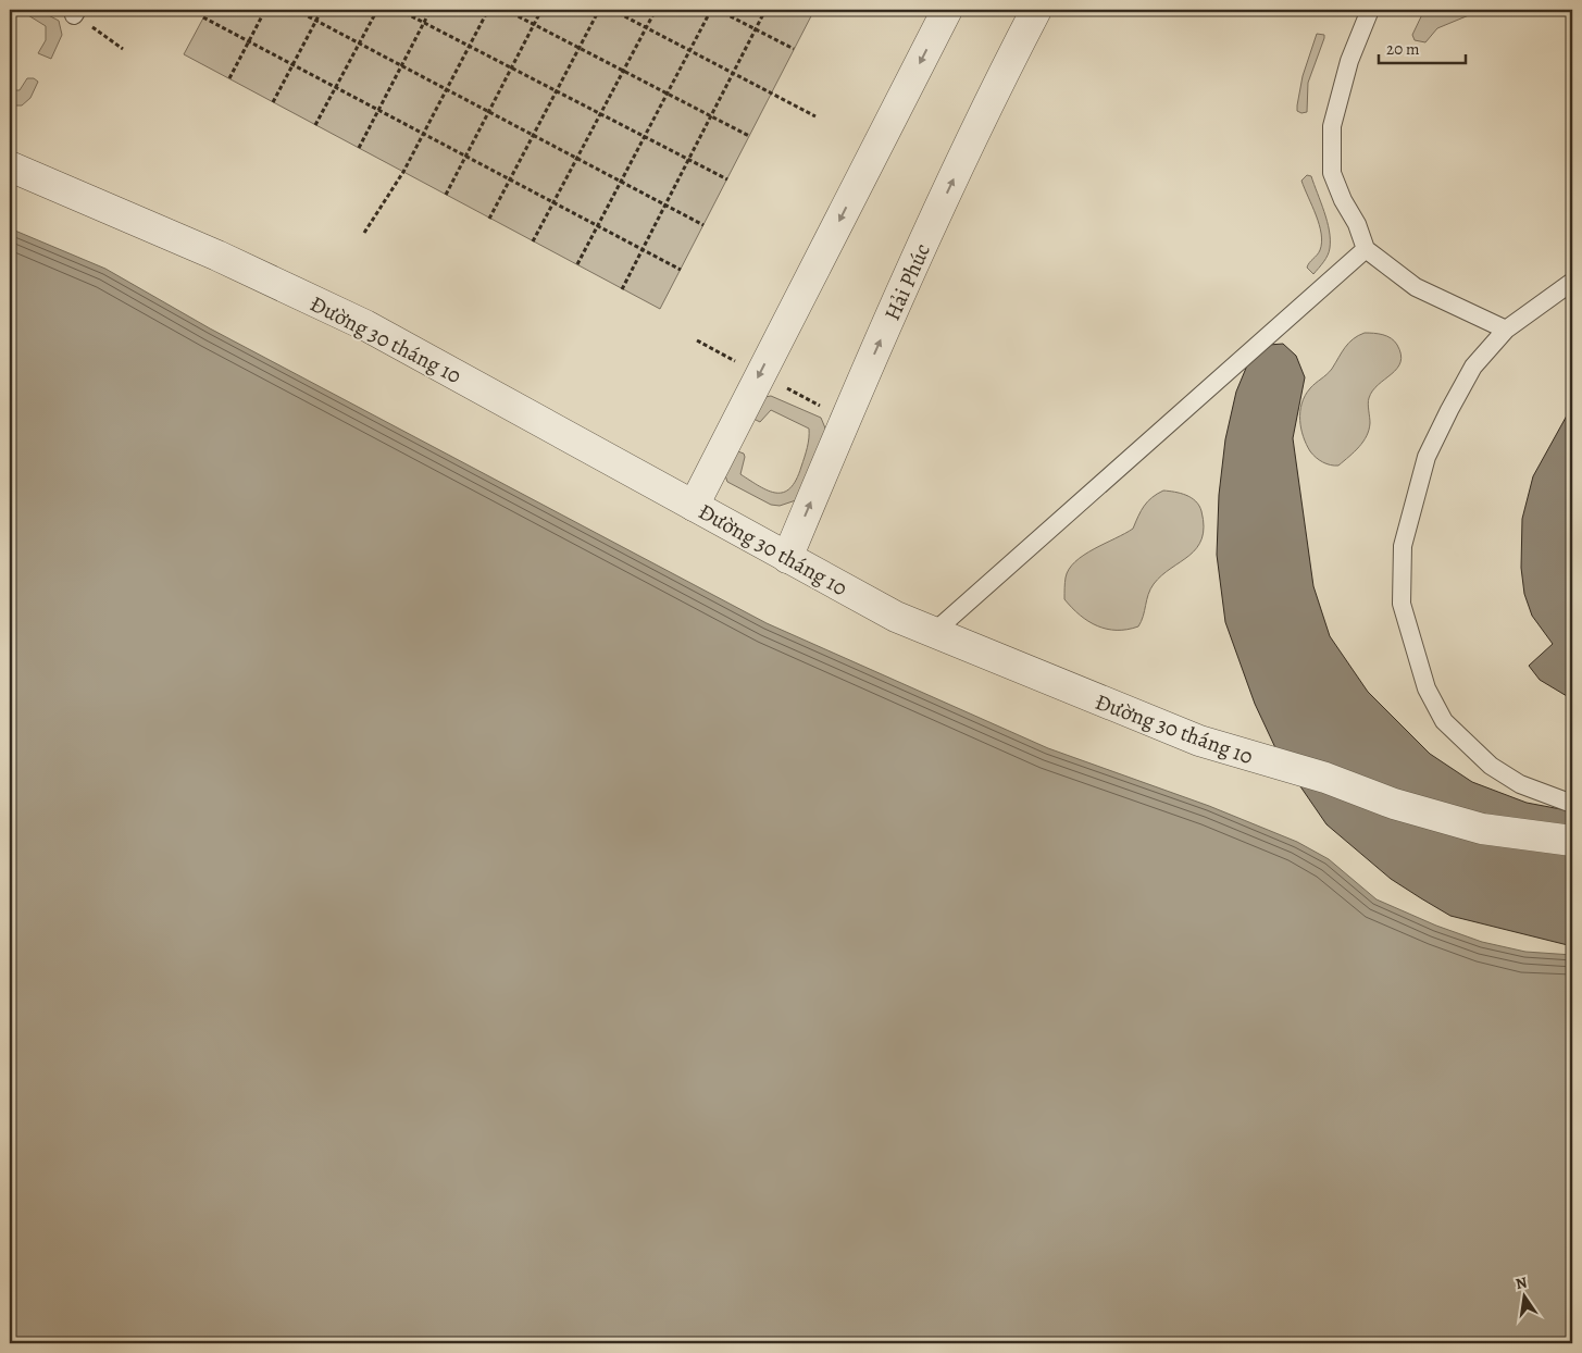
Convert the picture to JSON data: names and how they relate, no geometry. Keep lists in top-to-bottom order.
{
  "streets": {
    "street": ["Hải Phúc", "Đường 30 tháng 10"]
  },
  "crossings": [
    ["Hải Phúc", "Đường 30 tháng 10"]
  ],
  "scale_bar": "20 m",
  "north": "top"
}
